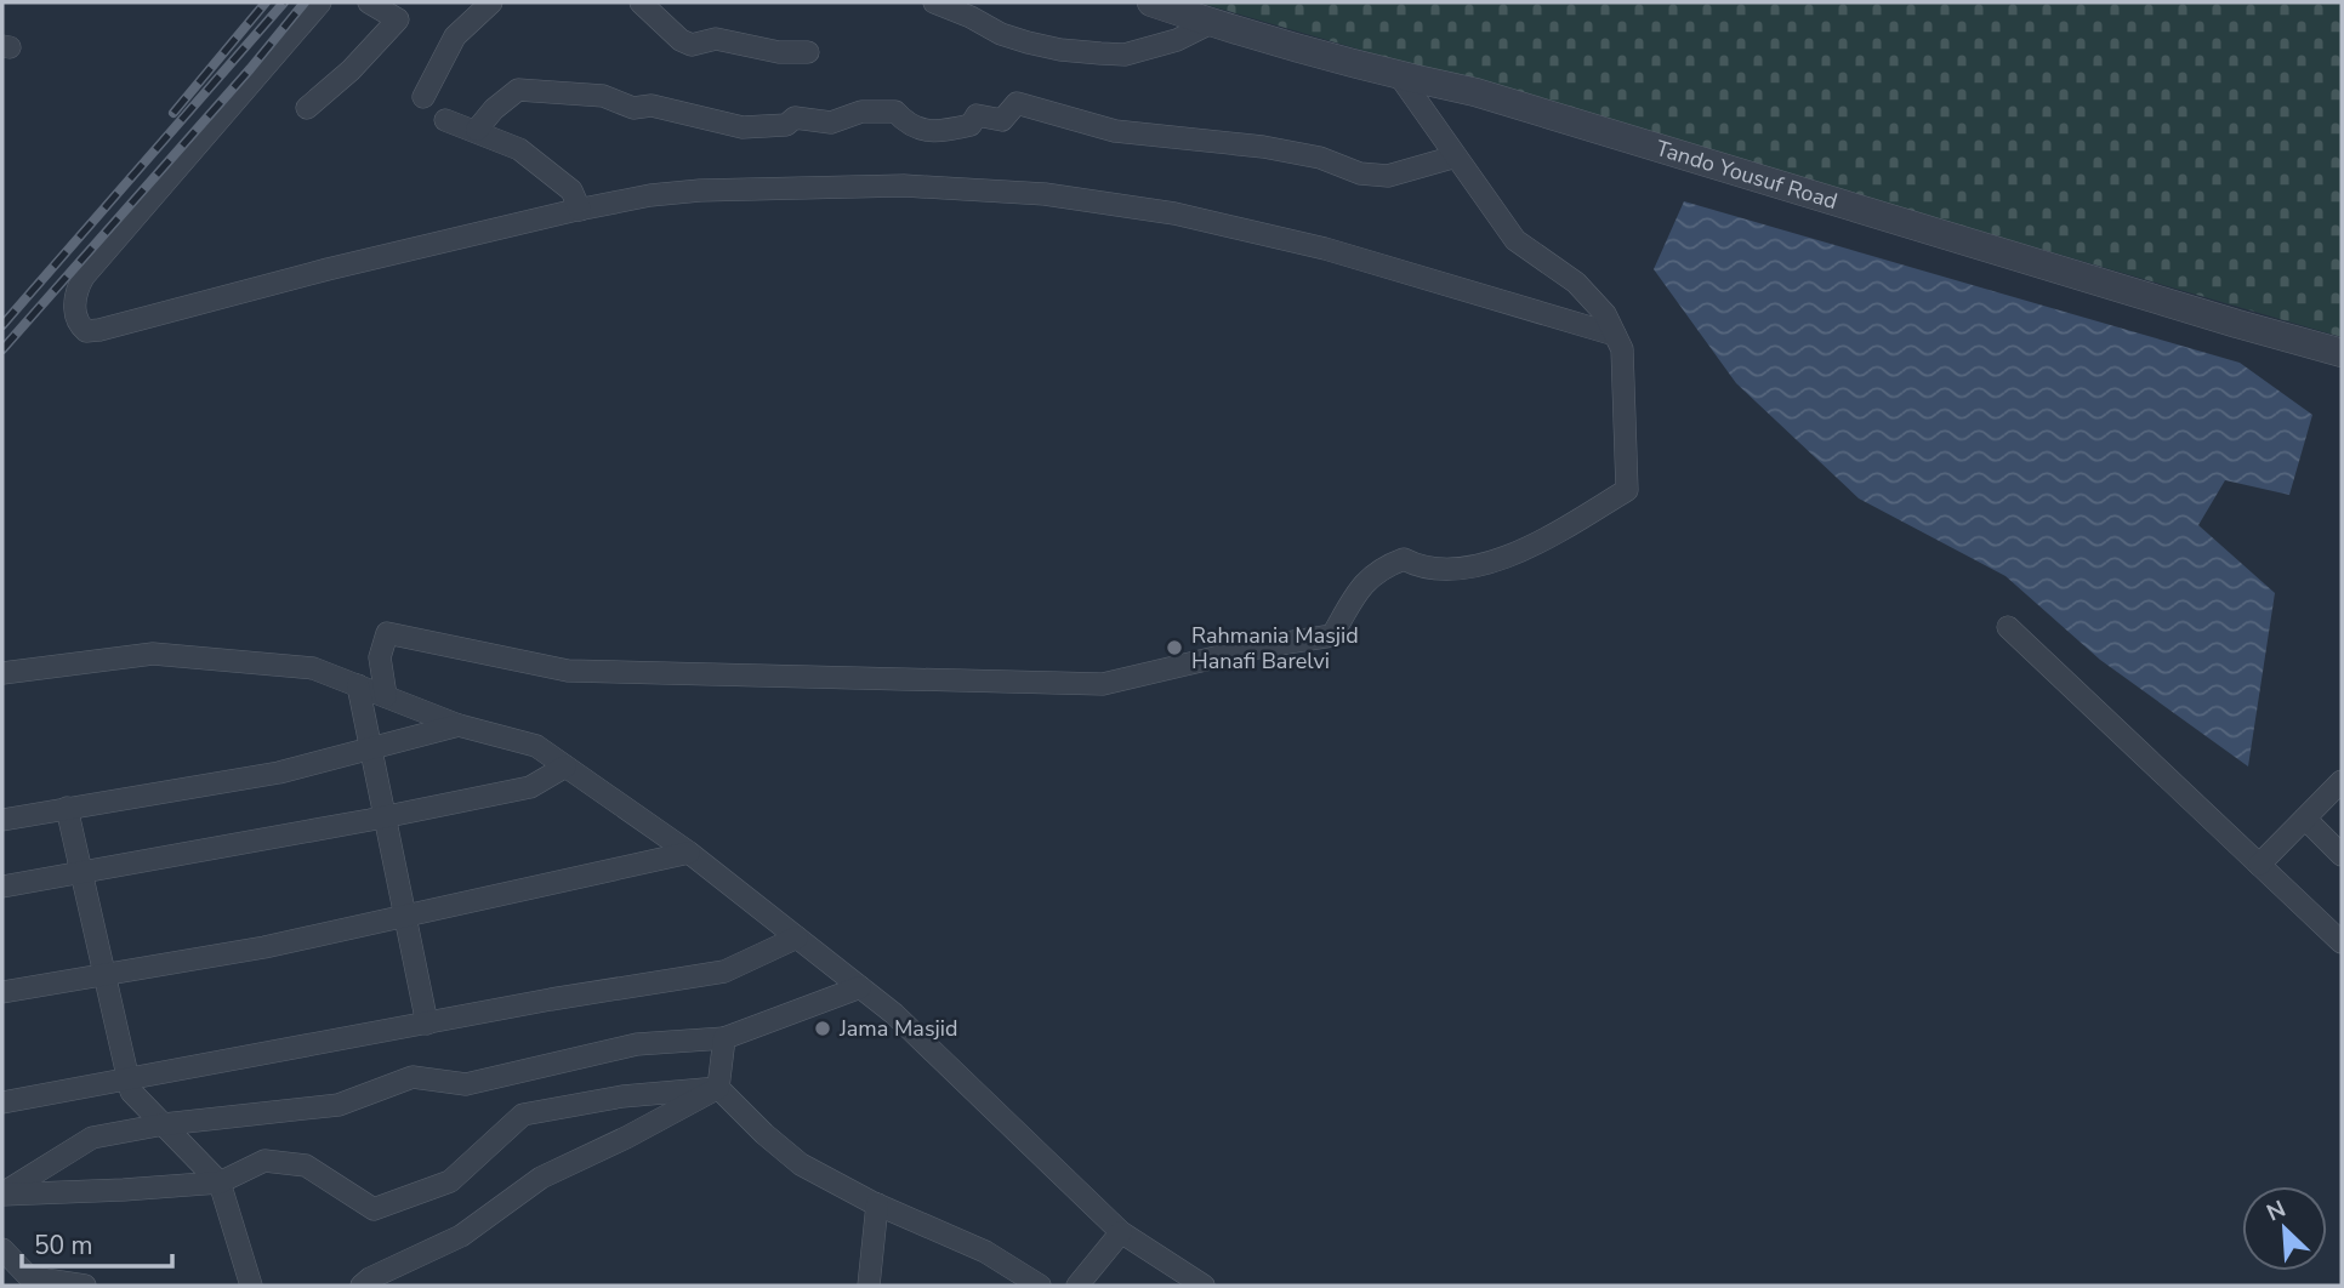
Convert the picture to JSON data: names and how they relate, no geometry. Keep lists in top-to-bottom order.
{
  "streets": {
    "street": ["Tando Yousuf Road"]
  },
  "places": ["Rahmania Masjid Hanafi Barelvi", "Jama Masjid"],
  "scale_bar": "50 m",
  "north": "top left"
}
